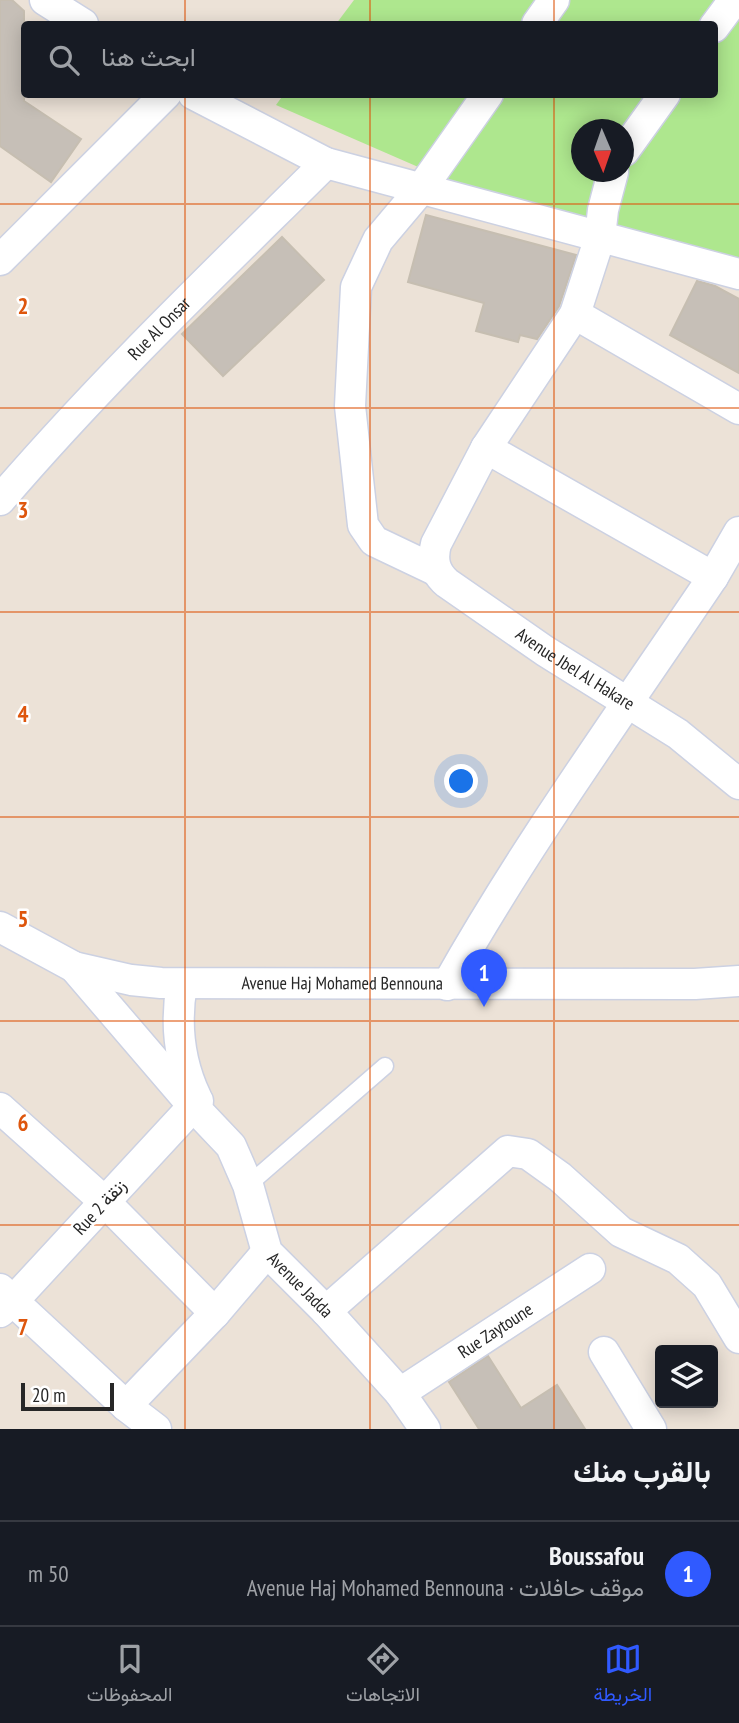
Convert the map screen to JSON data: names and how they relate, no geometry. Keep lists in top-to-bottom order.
{
  "streets": {
    "street": [
      "Rue Al Onsar",
      "Avenue Jbel Al Hakare",
      "Avenue Haj Mohamed Bennouna",
      "Rue 2 زنقة",
      "Avenue Jadda",
      "Rue Zaytoune"
    ]
  },
  "crossings": [
    ["Avenue Haj Mohamed Bennouna", "Avenue Jadda"],
    ["Rue 2 زنقة", "Avenue Jadda"],
    ["Avenue Jadda", "Rue Zaytoune"]
  ],
  "scale_bar": "20 m",
  "north": "bottom",
  "page": {
    "search": "ابحث هنا",
    "pins": "1",
    "scale": "20 m",
    "heading": "بالقرب منك",
    "list": [
      {
        "mark": "1",
        "name": "Boussafou",
        "note": "موقف حافلات · Avenue Haj Mohamed Bennouna",
        "value": "50 m"
      }
    ],
    "nav": ["الخريطة", "الاتجاهات", "المحفوظات"]
  },
  "grid": {
    "rows": [
      "2",
      "3",
      "4",
      "5",
      "6",
      "7"
    ]
  }
}
